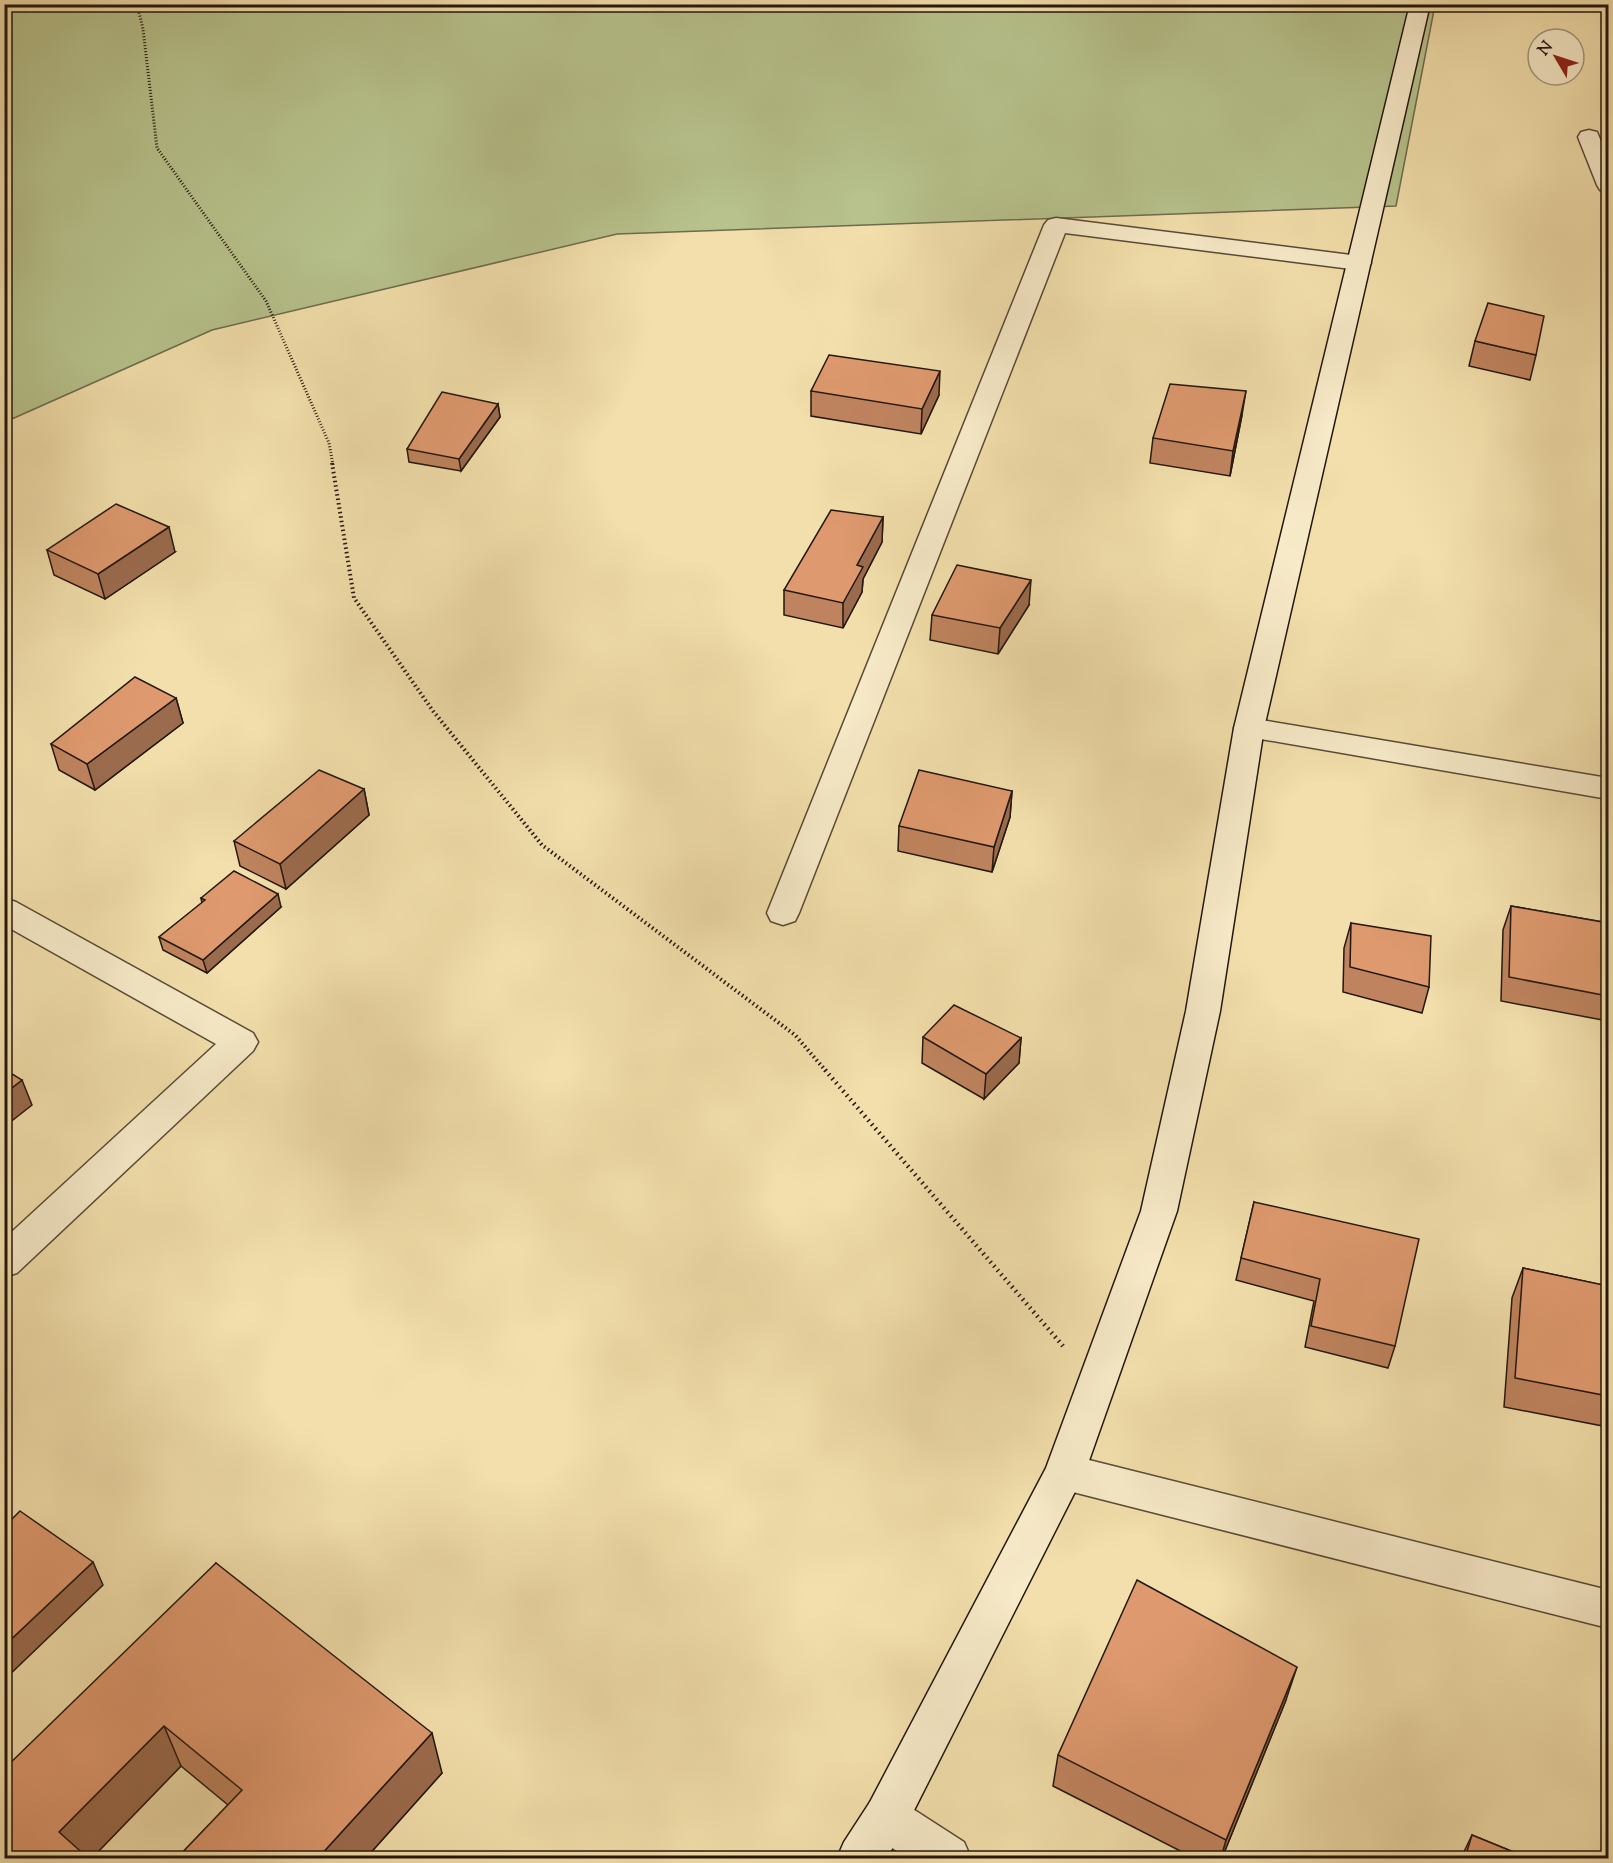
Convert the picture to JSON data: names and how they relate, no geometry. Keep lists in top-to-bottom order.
{
  "north": "top left"
}
